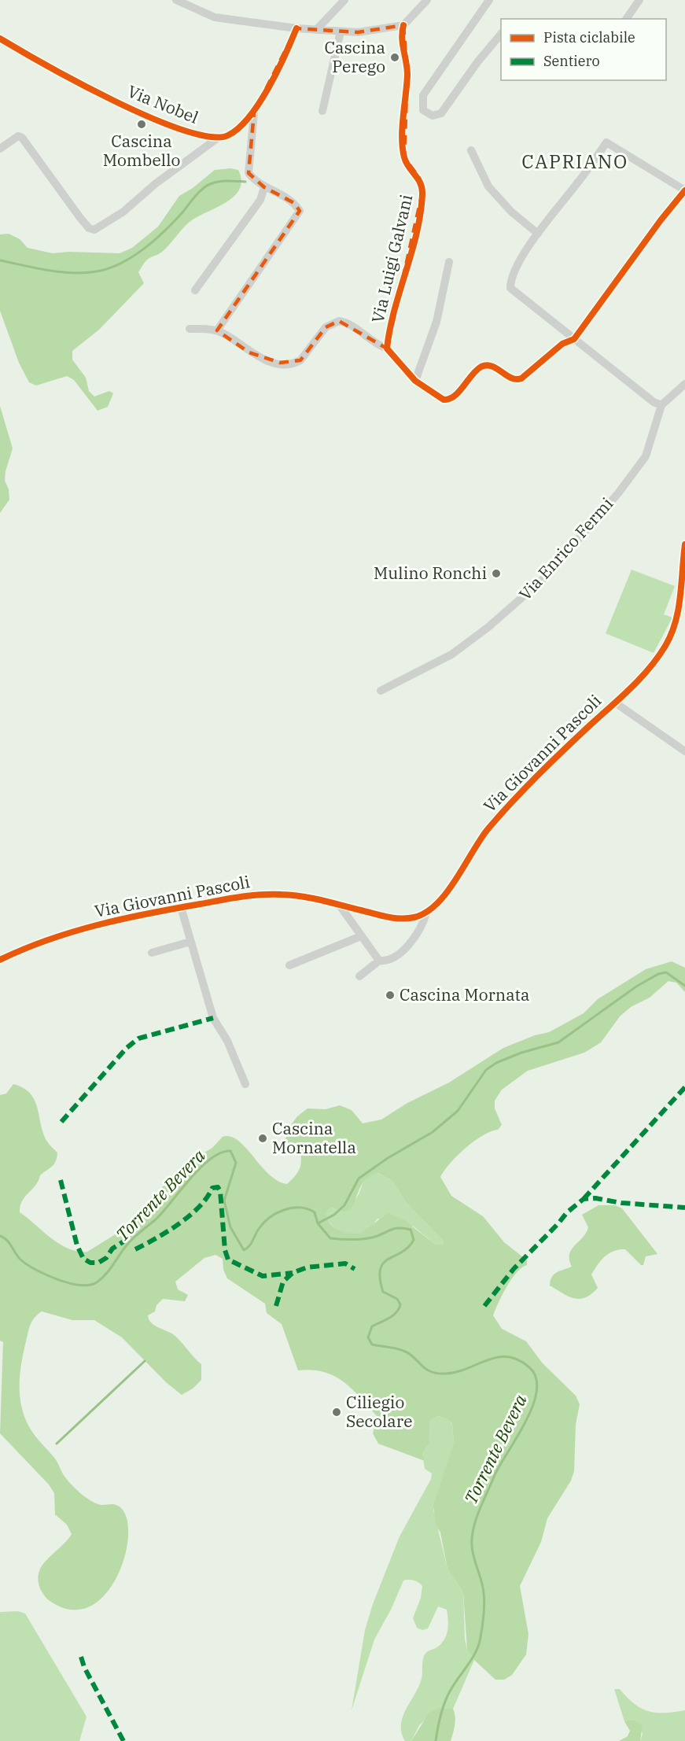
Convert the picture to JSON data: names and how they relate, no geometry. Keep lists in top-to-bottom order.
{
  "streets": {
    "street": [
      "Via Nobel",
      "Via Luigi Galvani",
      "Via Enrico Fermi",
      "Via Giovanni Pascoli"
    ]
  },
  "districts": ["CAPRIANO"],
  "water": ["Torrente Bevera"],
  "places": [
    "Cascina Perego",
    "Cascina Mombello",
    "Mulino Ronchi",
    "Cascina Mornata",
    "Cascina Mornatella",
    "Ciliegio Secolare"
  ],
  "legend": ["Pista ciclabile", "Sentiero"]
}
